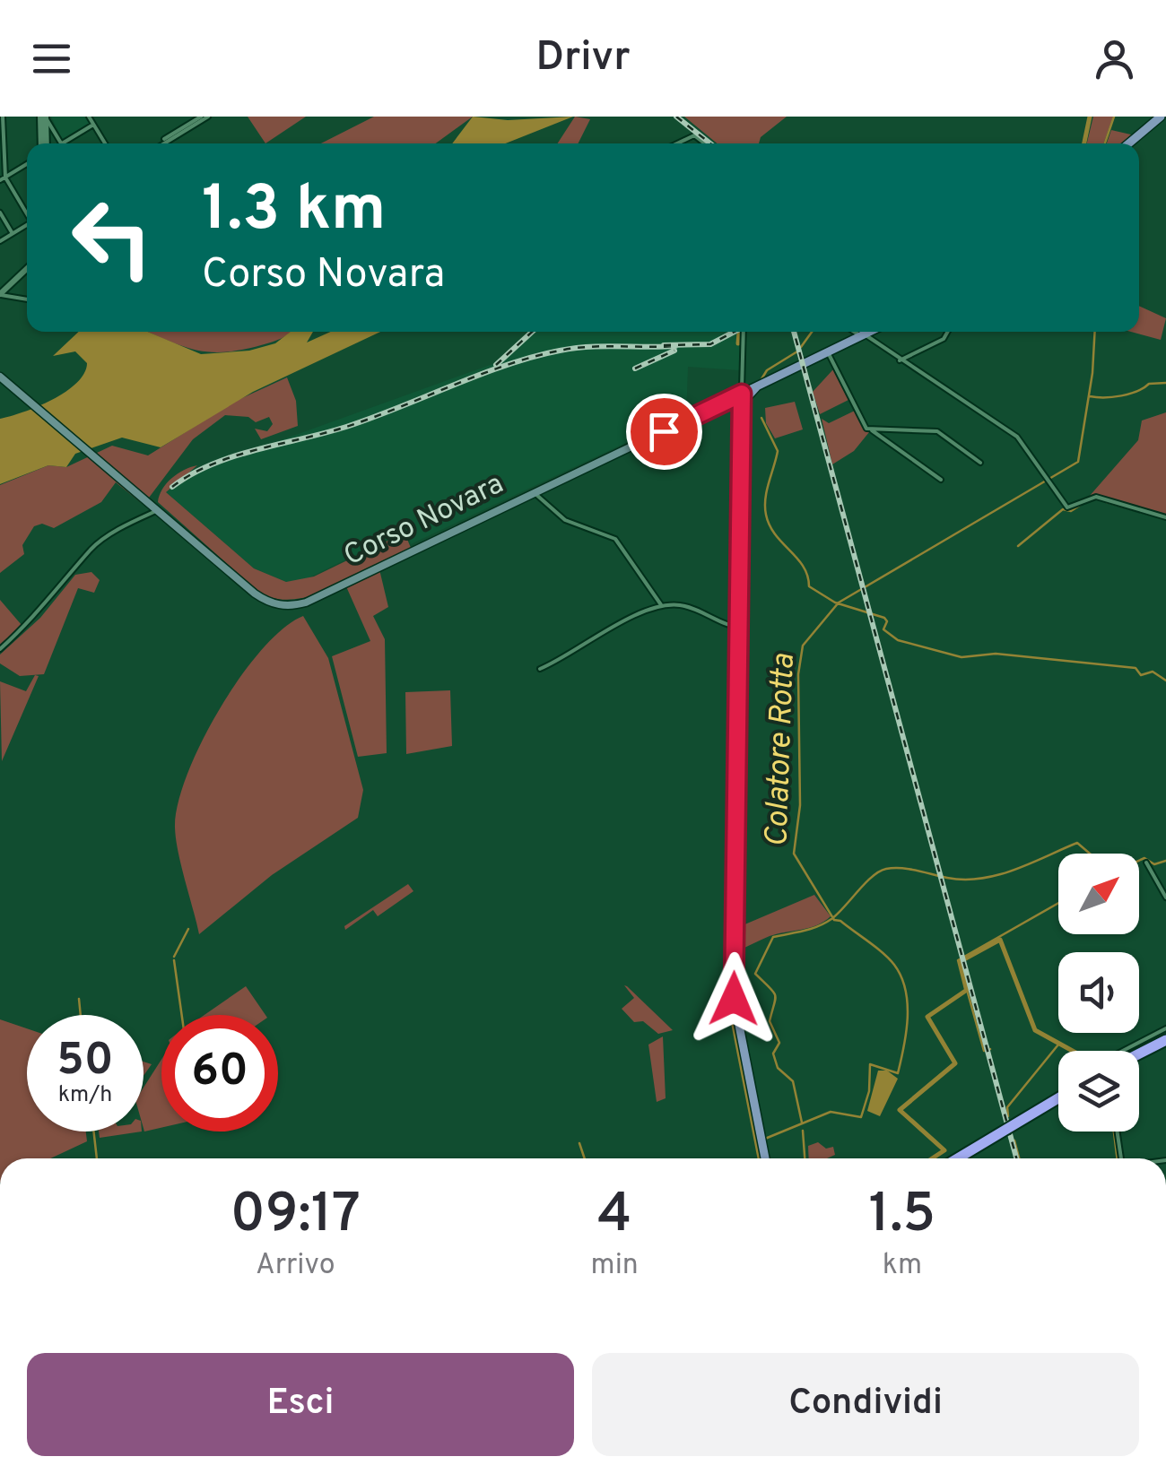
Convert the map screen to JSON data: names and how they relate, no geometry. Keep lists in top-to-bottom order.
{
  "streets": {
    "main road": ["Corso Novara"]
  },
  "water": ["Colatore Rotta"],
  "north": "top right",
  "page": {
    "header": "Drivr",
    "turn": ["1.3 km", "Corso Novara"],
    "speed": "50 km/h",
    "limit": "60",
    "eta": [
      "09:17",
      "Arrivo",
      "4",
      "min",
      "1.5",
      "km"
    ],
    "buttons": ["Esci", "Condividi"]
  }
}
